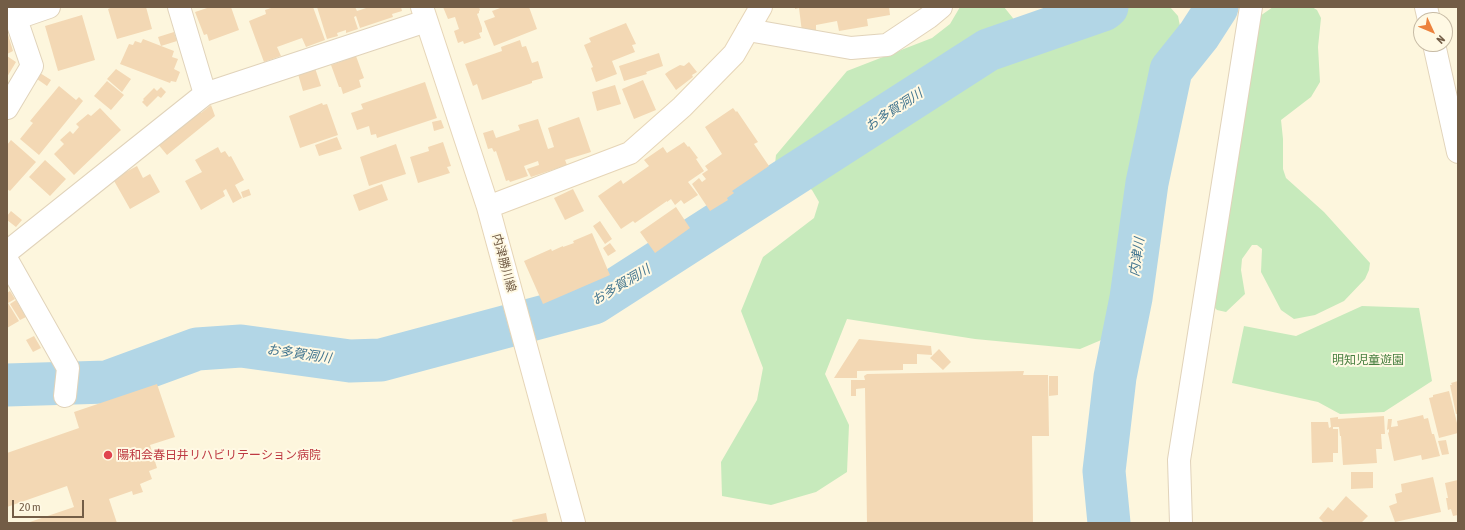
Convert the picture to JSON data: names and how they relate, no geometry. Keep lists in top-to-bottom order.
{
  "streets": {
    "street": ["内津勝川線"]
  },
  "water": ["お多賀洞川", "内津川"],
  "parks": ["明知児童遊園"],
  "places": ["陽和会春日井リハビリテーション病院"],
  "scale_bar": "20 m",
  "north": "bottom right"
}
